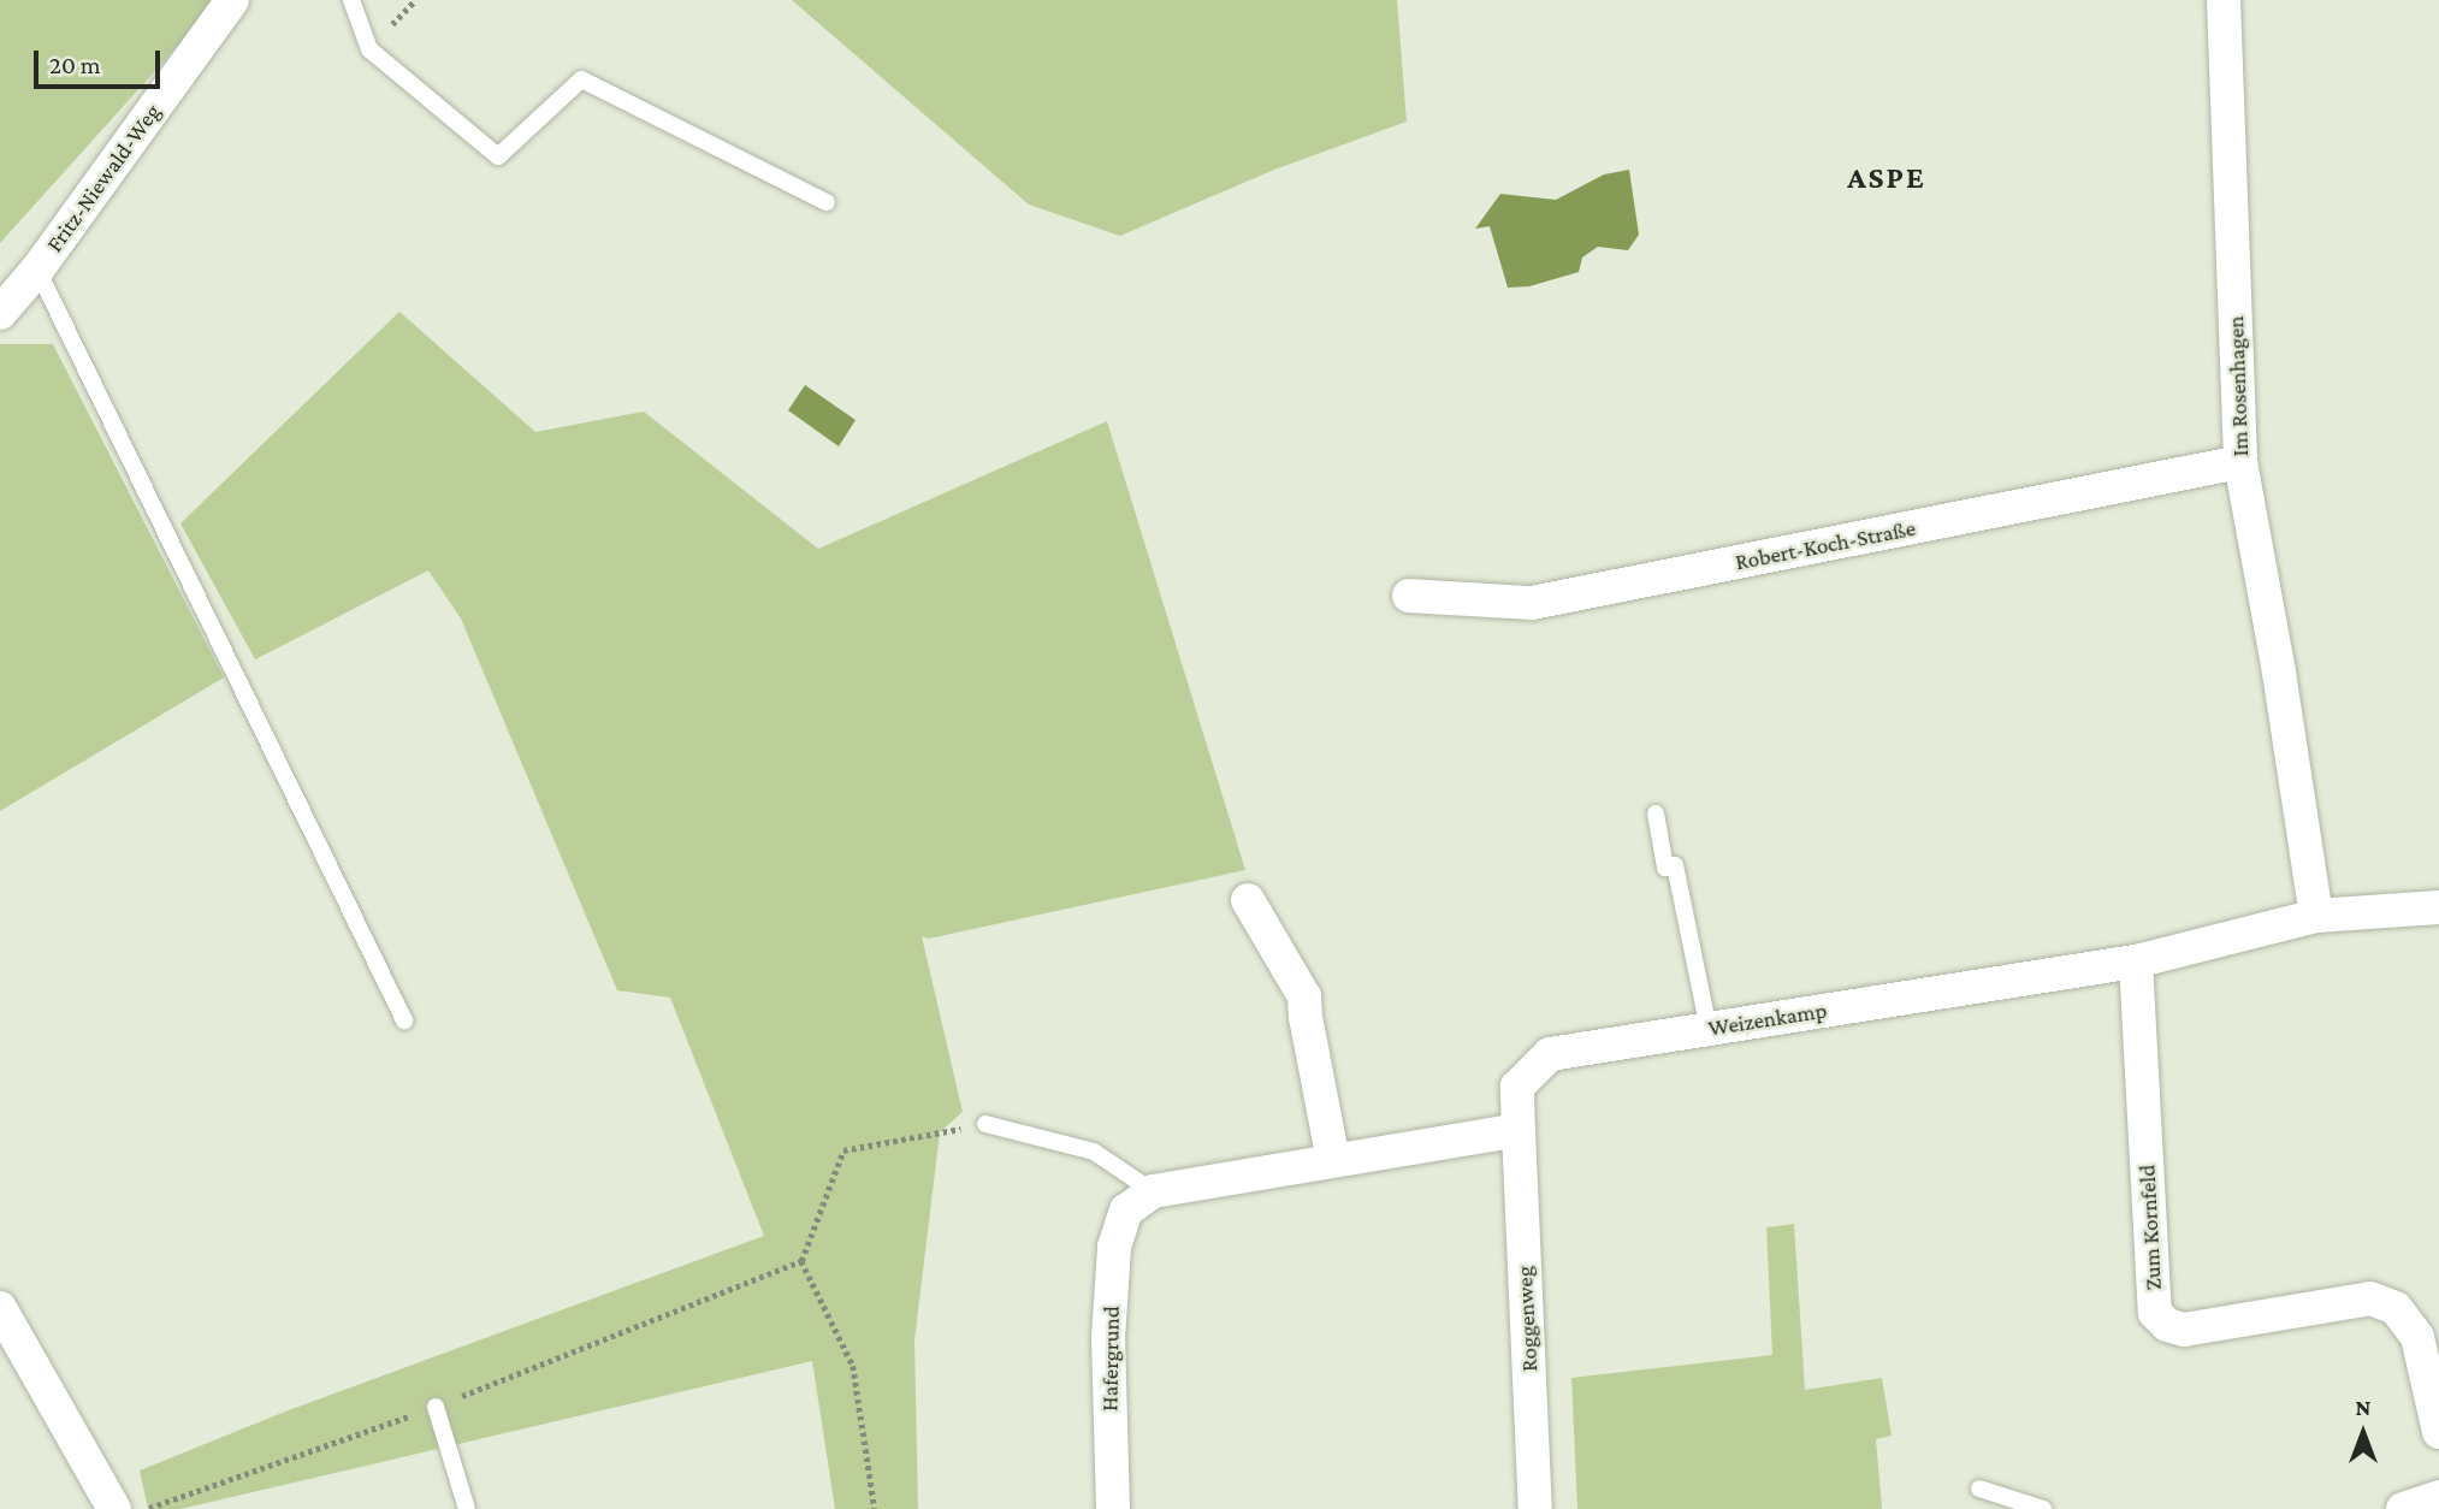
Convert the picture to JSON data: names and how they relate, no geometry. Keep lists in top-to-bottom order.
{
  "streets": {
    "street": [
      "Fritz-Niewald-Weg",
      "Im Rosenhagen",
      "Robert-Koch-Straße",
      "Weizenkamp",
      "Zum Kornfeld",
      "Roggenweg",
      "Hafergrund"
    ]
  },
  "crossings": [
    ["Im Rosenhagen", "Robert-Koch-Straße"],
    ["Im Rosenhagen", "Weizenkamp"],
    ["Weizenkamp", "Zum Kornfeld"],
    ["Weizenkamp", "Roggenweg"]
  ],
  "districts": ["ASPE"],
  "scale_bar": "20 m",
  "north": "top"
}
